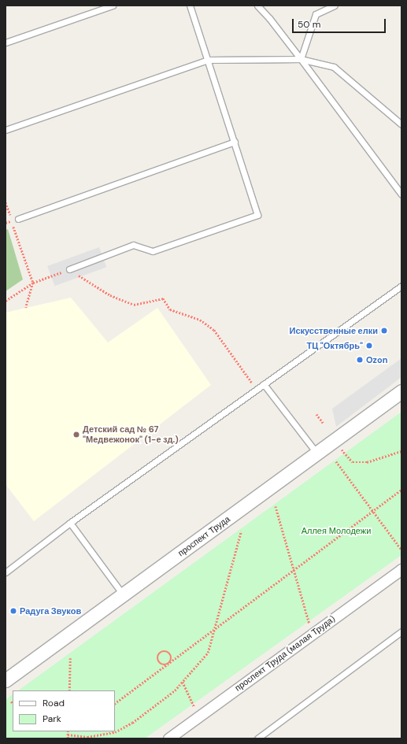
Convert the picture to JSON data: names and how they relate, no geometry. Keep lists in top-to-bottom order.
{
  "streets": {
    "street": ["проспект Труда", "проспект Труда (малая Труда)"]
  },
  "parks": ["Аллея Молодежи"],
  "places": [
    "Искусственные елки",
    "ТЦ \"Октябрь\"",
    "Ozon",
    "Детский сад № 67 \"Медвежонок\" (1-е зд.)",
    "Радуга Звуков"
  ],
  "legend": ["Road", "Park"],
  "scale_bar": "50 m"
}
